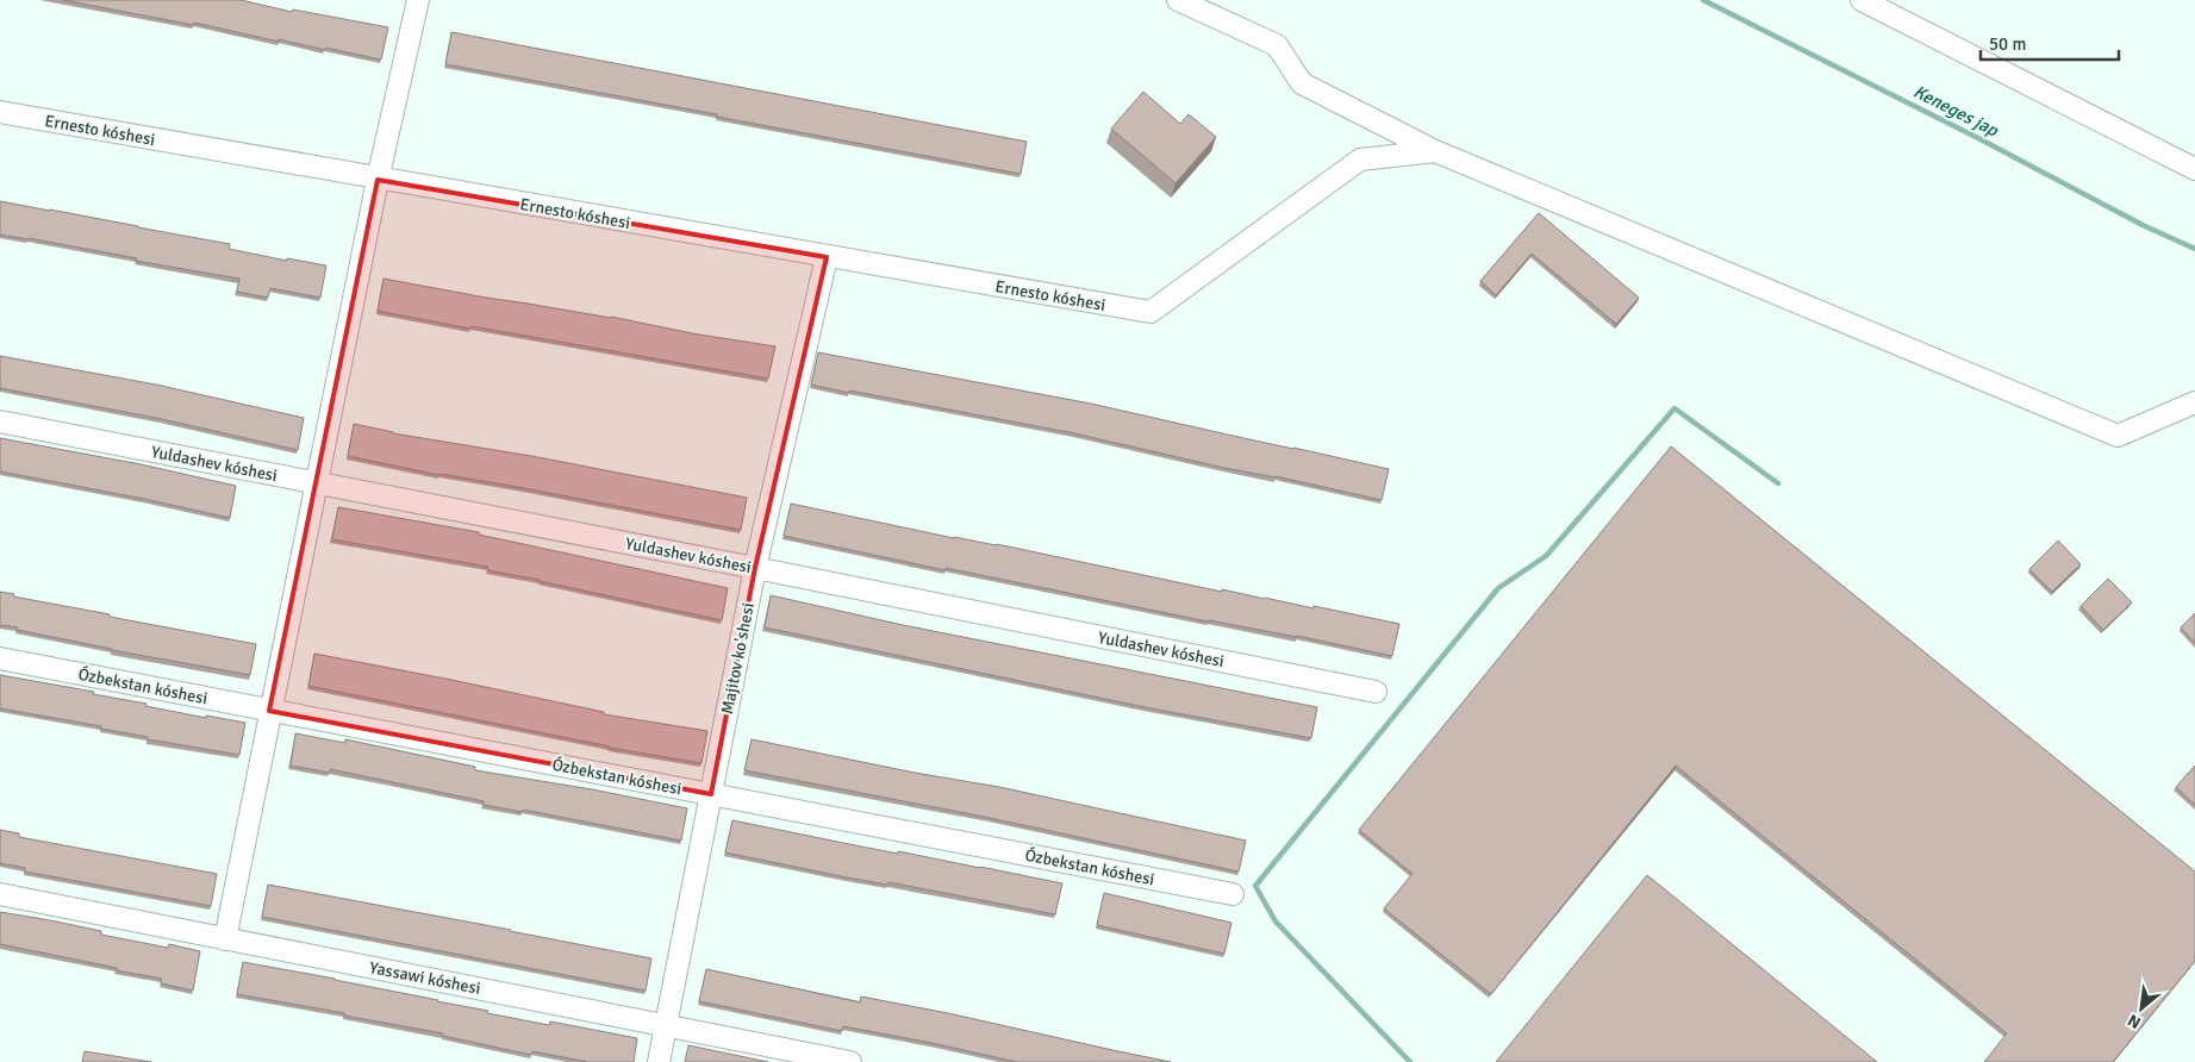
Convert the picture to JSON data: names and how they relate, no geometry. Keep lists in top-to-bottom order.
{
  "streets": {
    "street": [
      "Ernesto kóshesi",
      "Yuldashev kóshesi",
      "Majitov ko'shesi",
      "Ózbekstan kóshesi",
      "Yassawi kóshesi"
    ]
  },
  "crossings": [
    ["Ernesto kóshesi", "Majitov ko'shesi"],
    ["Yuldashev kóshesi", "Majitov ko'shesi"],
    ["Majitov ko'shesi", "Ózbekstan kóshesi"],
    ["Majitov ko'shesi", "Yassawi kóshesi"]
  ],
  "water": ["Keneges jap"],
  "scale_bar": "50 m",
  "north": "bottom left"
}
